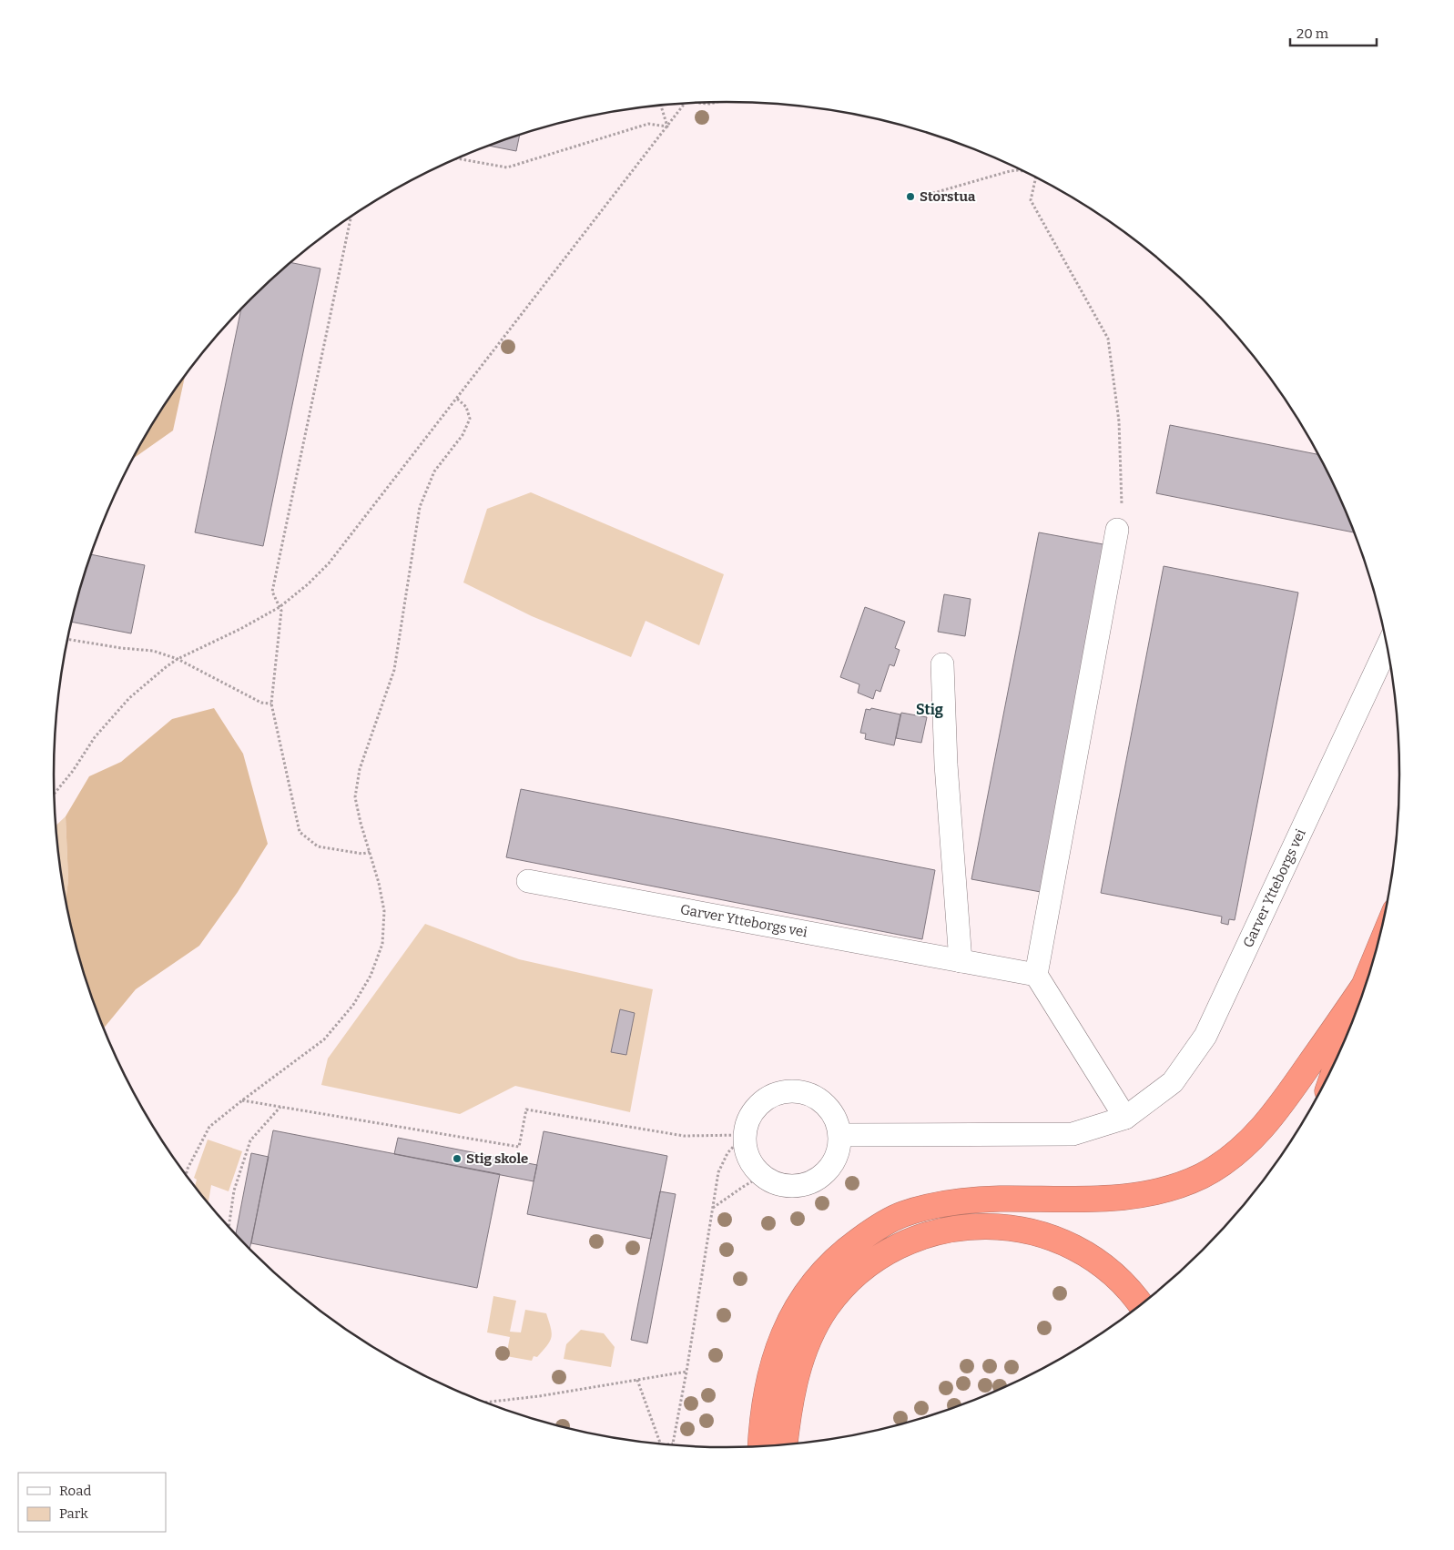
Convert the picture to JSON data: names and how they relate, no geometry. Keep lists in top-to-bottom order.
{
  "streets": {
    "street": ["Garver Ytteborgs vei"]
  },
  "districts": ["Stig"],
  "places": ["Storstua", "Stig skole"],
  "legend": ["Road", "Park"],
  "scale_bar": "20 m"
}
